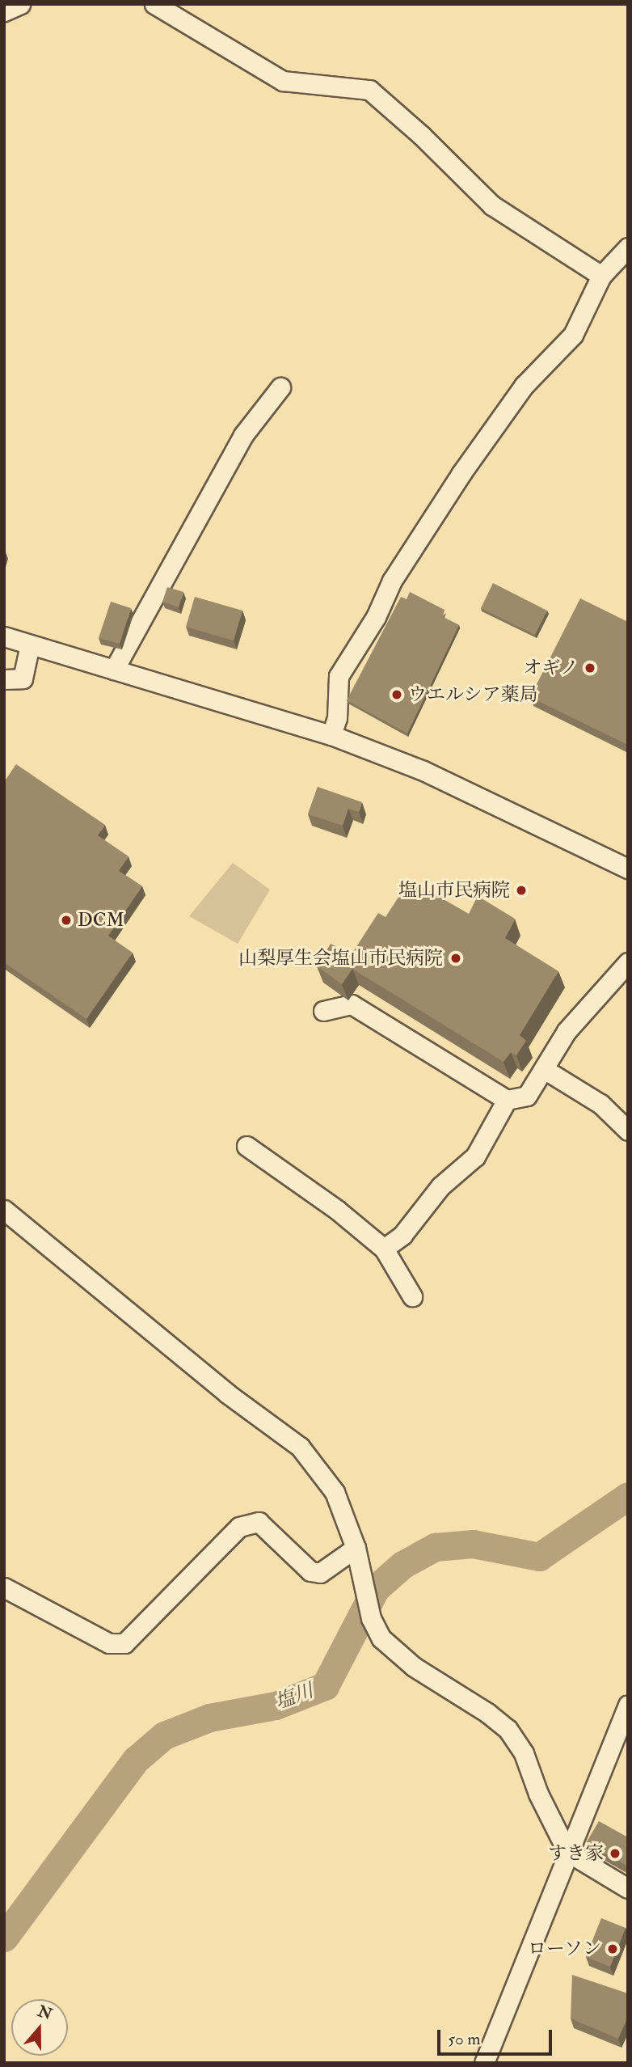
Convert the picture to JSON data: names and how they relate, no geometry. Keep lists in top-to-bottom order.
{
  "water": ["塩川"],
  "places": [
    "オギノ",
    "ウエルシア薬局",
    "塩山市民病院",
    "DCM",
    "山梨厚生会塩山市民病院",
    "すき家",
    "ローソン"
  ],
  "scale_bar": "50 m",
  "north": "top"
}
